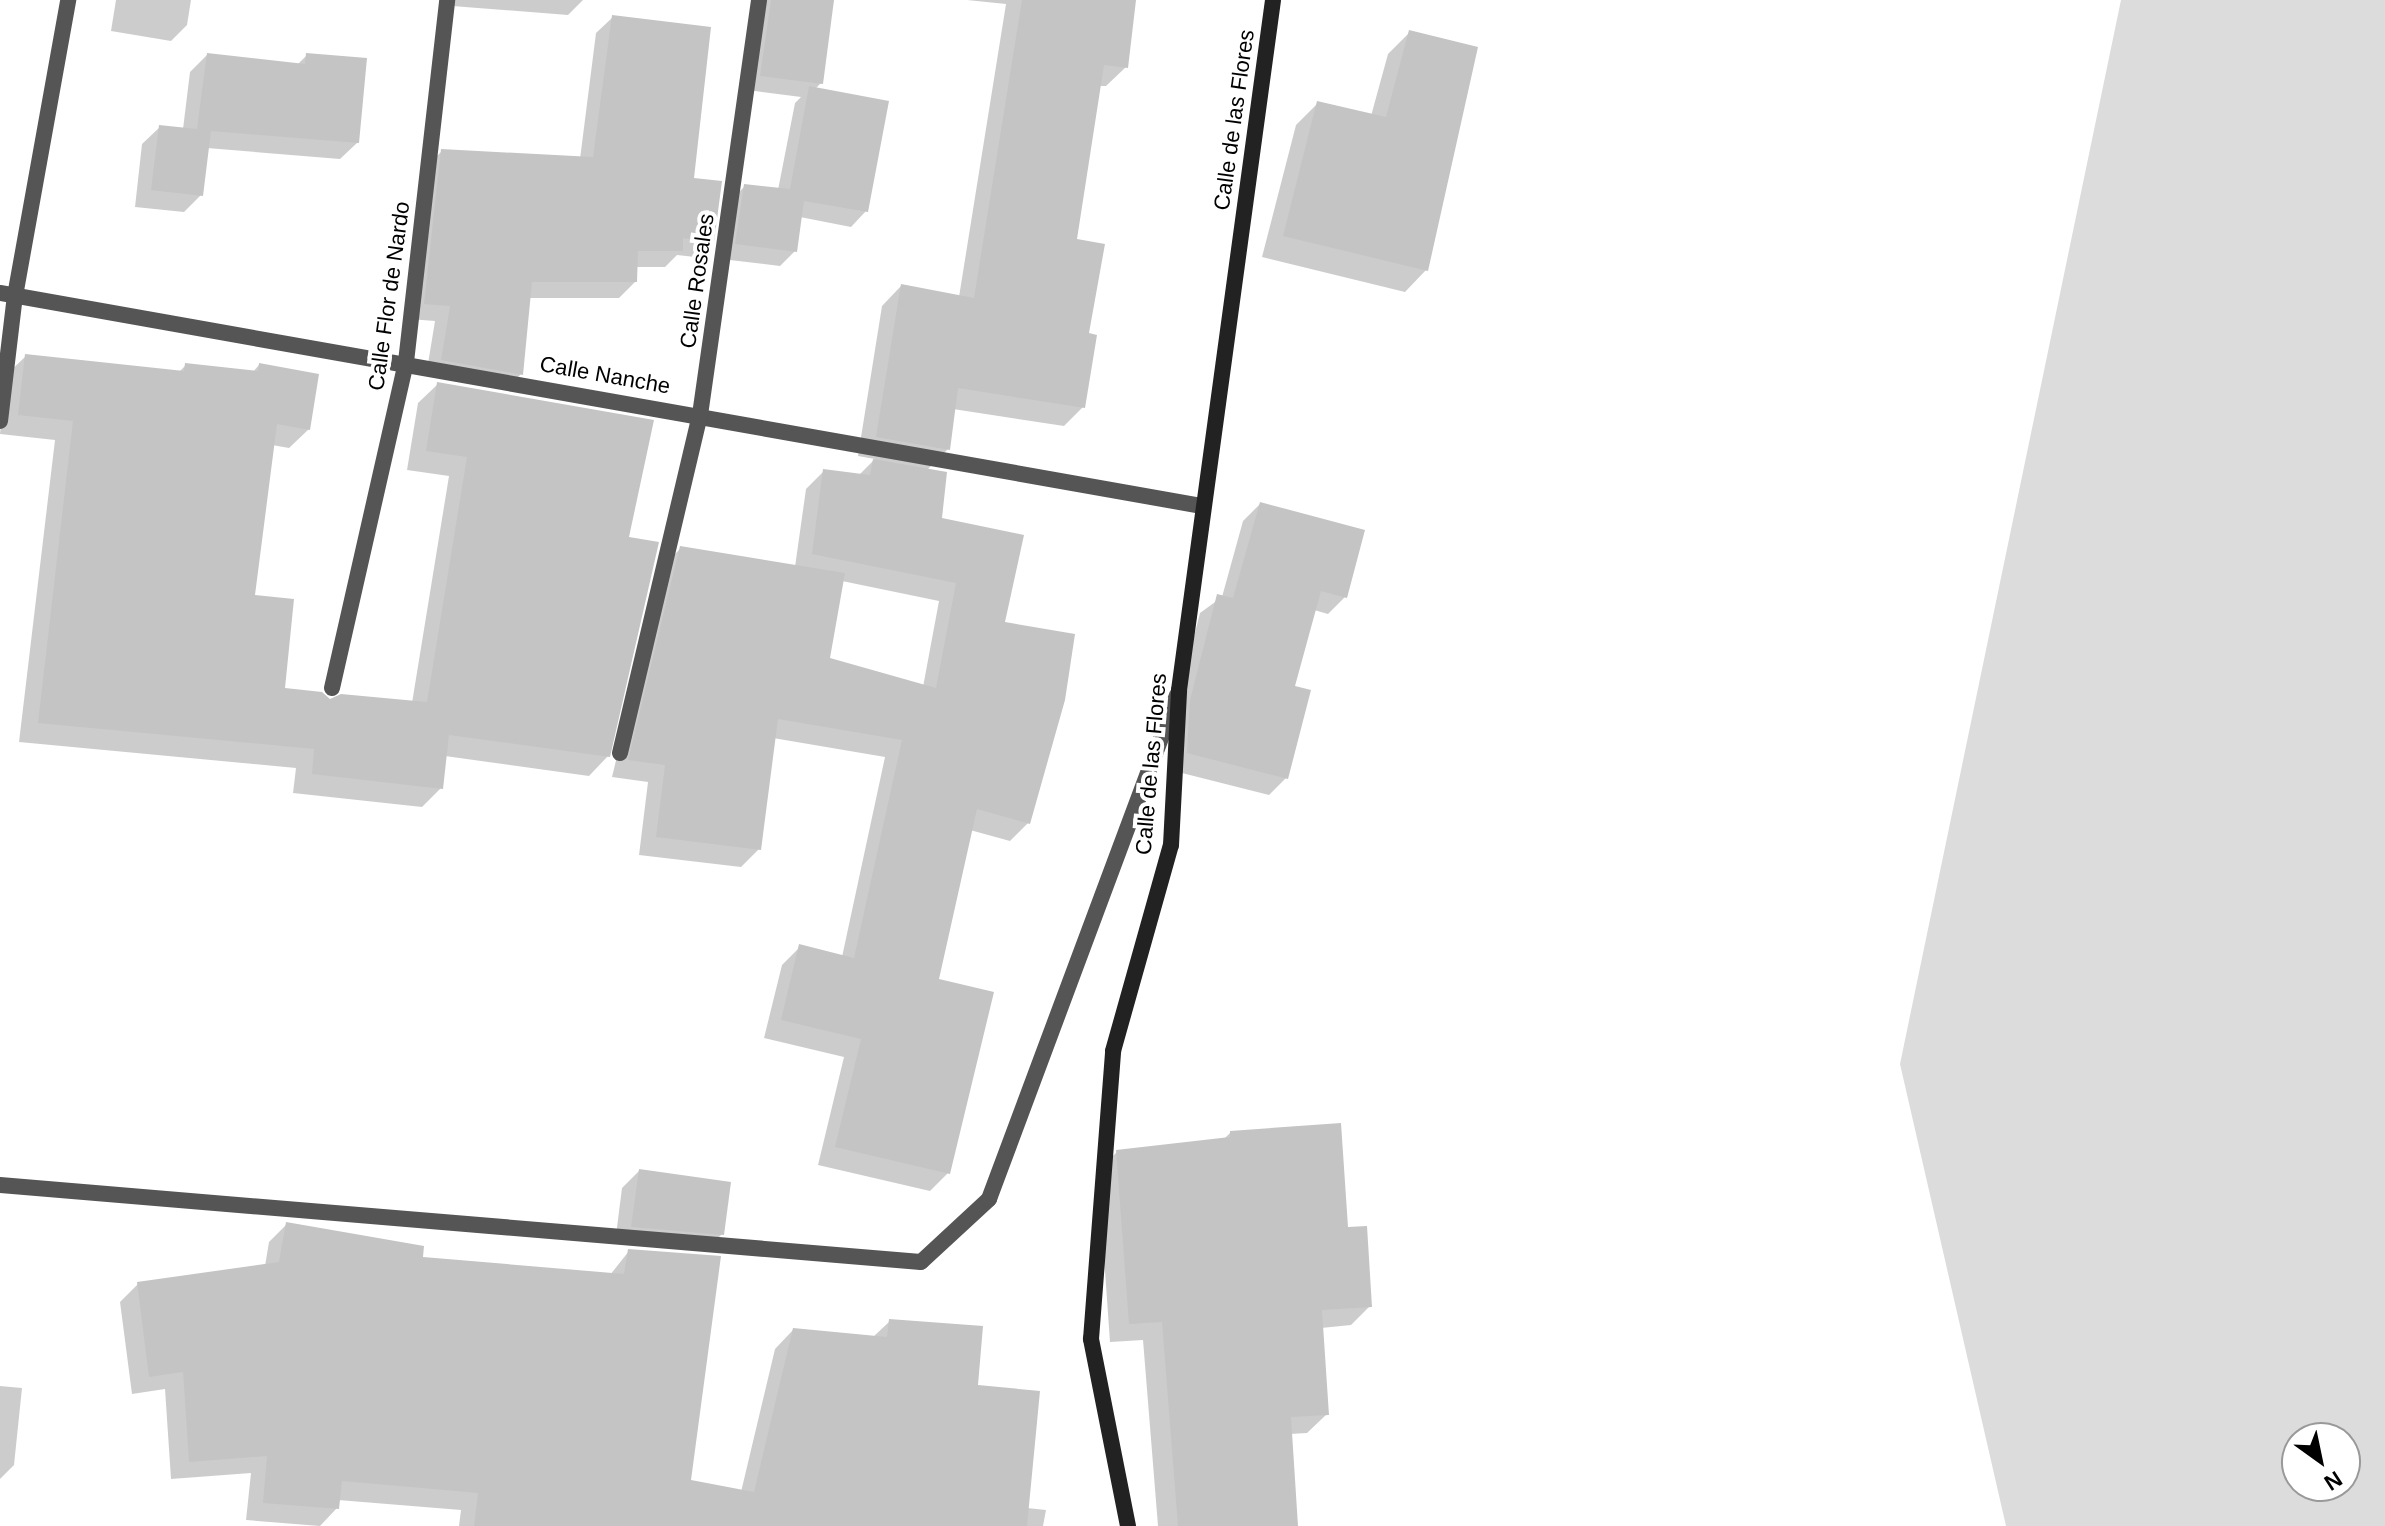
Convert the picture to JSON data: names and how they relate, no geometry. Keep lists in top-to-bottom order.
{
  "streets": {
    "street": [
      "Calle de las Flores",
      "Calle Rosales",
      "Calle Flor de Nardo",
      "Calle Nanche"
    ]
  },
  "crossings": [
    ["Calle de las Flores", "Calle Nanche"],
    ["Calle Rosales", "Calle Nanche"],
    ["Calle Flor de Nardo", "Calle Nanche"]
  ],
  "north": "bottom right"
}
